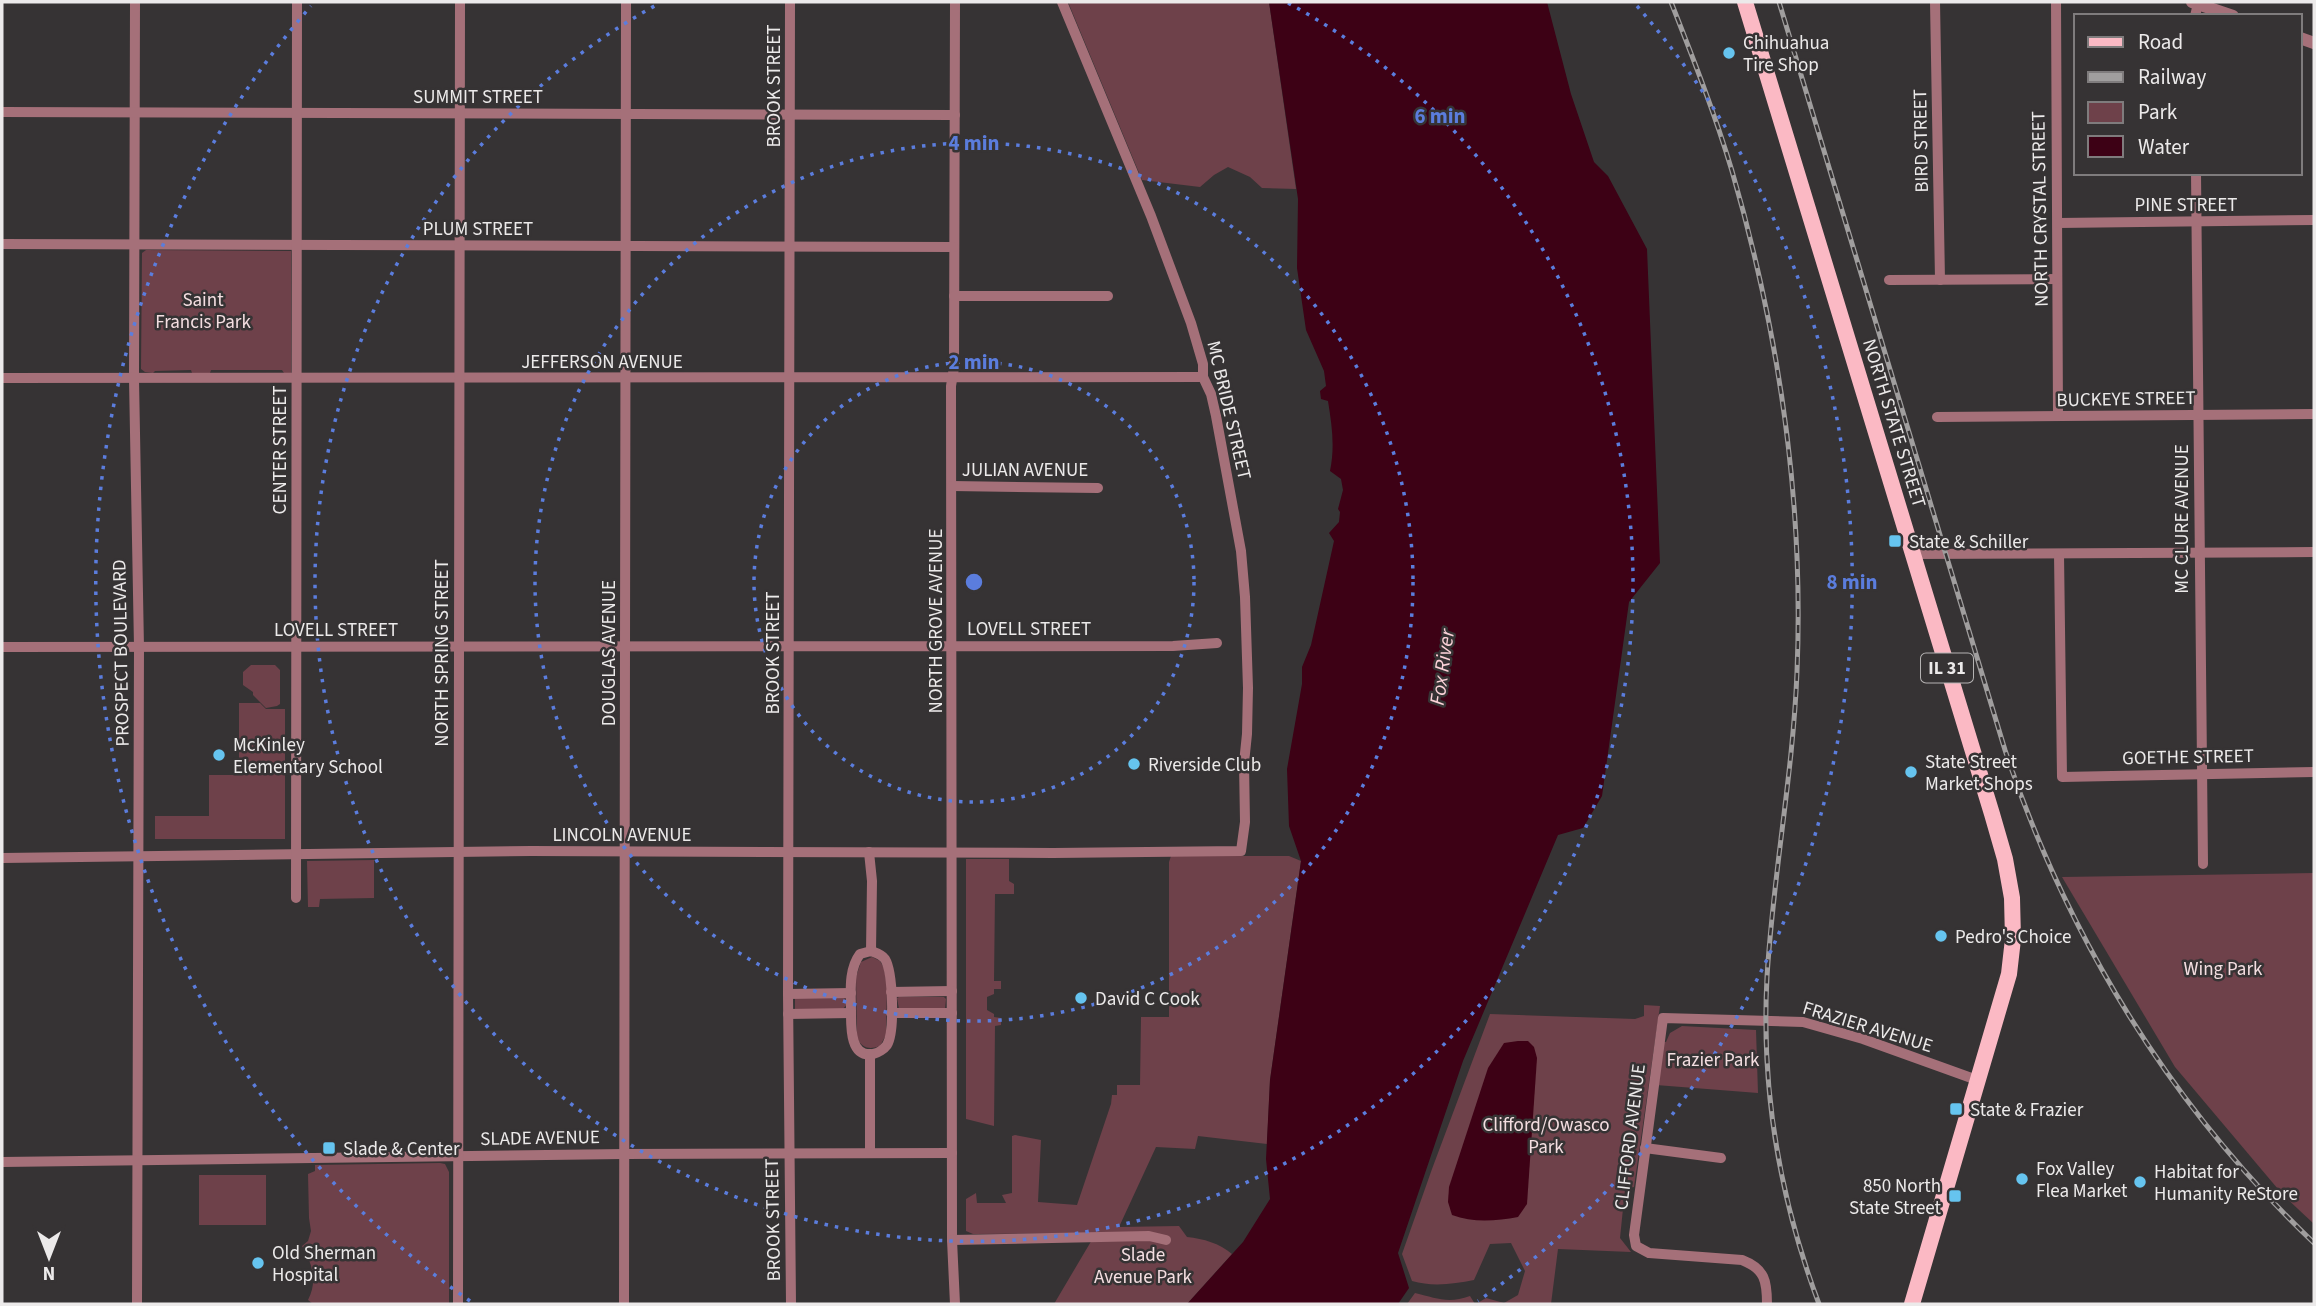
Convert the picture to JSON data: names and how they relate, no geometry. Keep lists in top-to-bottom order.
{
  "streets": {
    "main road": ["NORTH STATE STREET", "IL 31"],
    "street": [
      "BROOK STREET",
      "SUMMIT STREET",
      "BIRD STREET",
      "PINE STREET",
      "NORTH CRYSTAL STREET",
      "PLUM STREET",
      "JEFFERSON AVENUE",
      "BUCKEYE STREET",
      "MC BRIDE STREET",
      "CENTER STREET",
      "JULIAN AVENUE",
      "MC CLURE AVENUE",
      "NORTH GROVE AVENUE",
      "LOVELL STREET",
      "PROSPECT BOULEVARD",
      "NORTH SPRING STREET",
      "DOUGLAS AVENUE",
      "GOETHE STREET",
      "LINCOLN AVENUE",
      "FRAZIER AVENUE",
      "SLADE AVENUE",
      "CLIFFORD AVENUE"
    ]
  },
  "crossings": [
    ["BROOK STREET", "SUMMIT STREET"],
    ["BROOK STREET", "PLUM STREET"],
    ["BROOK STREET", "JEFFERSON AVENUE"],
    ["BROOK STREET", "LOVELL STREET"],
    ["BROOK STREET", "LINCOLN AVENUE"],
    ["BROOK STREET", "SLADE AVENUE"],
    ["SUMMIT STREET", "CENTER STREET"],
    ["SUMMIT STREET", "NORTH GROVE AVENUE"],
    ["SUMMIT STREET", "PROSPECT BOULEVARD"],
    ["SUMMIT STREET", "NORTH SPRING STREET"],
    ["SUMMIT STREET", "DOUGLAS AVENUE"],
    ["PINE STREET", "NORTH CRYSTAL STREET"],
    ["PINE STREET", "MC CLURE AVENUE"],
    ["NORTH CRYSTAL STREET", "BUCKEYE STREET"],
    ["PLUM STREET", "CENTER STREET"],
    ["PLUM STREET", "NORTH GROVE AVENUE"],
    ["PLUM STREET", "PROSPECT BOULEVARD"],
    ["PLUM STREET", "NORTH SPRING STREET"],
    ["PLUM STREET", "DOUGLAS AVENUE"],
    ["JEFFERSON AVENUE", "MC BRIDE STREET"],
    ["JEFFERSON AVENUE", "CENTER STREET"],
    ["JEFFERSON AVENUE", "NORTH GROVE AVENUE"],
    ["JEFFERSON AVENUE", "PROSPECT BOULEVARD"],
    ["JEFFERSON AVENUE", "NORTH SPRING STREET"],
    ["JEFFERSON AVENUE", "DOUGLAS AVENUE"],
    ["BUCKEYE STREET", "MC CLURE AVENUE"],
    ["MC BRIDE STREET", "LINCOLN AVENUE"],
    ["NORTH STATE STREET", "FRAZIER AVENUE"],
    ["CENTER STREET", "LOVELL STREET"],
    ["CENTER STREET", "LINCOLN AVENUE"],
    ["JULIAN AVENUE", "NORTH GROVE AVENUE"],
    ["MC CLURE AVENUE", "GOETHE STREET"],
    ["NORTH GROVE AVENUE", "LOVELL STREET"],
    ["NORTH GROVE AVENUE", "LINCOLN AVENUE"],
    ["NORTH GROVE AVENUE", "SLADE AVENUE"],
    ["LOVELL STREET", "PROSPECT BOULEVARD"],
    ["LOVELL STREET", "NORTH SPRING STREET"],
    ["LOVELL STREET", "DOUGLAS AVENUE"],
    ["PROSPECT BOULEVARD", "LINCOLN AVENUE"],
    ["PROSPECT BOULEVARD", "SLADE AVENUE"],
    ["NORTH SPRING STREET", "LINCOLN AVENUE"],
    ["NORTH SPRING STREET", "SLADE AVENUE"],
    ["DOUGLAS AVENUE", "LINCOLN AVENUE"],
    ["DOUGLAS AVENUE", "SLADE AVENUE"],
    ["FRAZIER AVENUE", "CLIFFORD AVENUE"]
  ],
  "water": ["Fox River"],
  "parks": [
    "Saint Francis Park",
    "Wing Park",
    "Frazier Park",
    "Clifford/Owasco Park",
    "Slade Avenue Park"
  ],
  "places": {
    "other": [
      "Chihuahua Tire Shop",
      "McKinley Elementary School",
      "Riverside Club",
      "State Street Market Shops",
      "Pedro's Choice",
      "David C Cook",
      "Fox Valley Flea Market",
      "Habitat for Humanity ReStore",
      "Old Sherman Hospital"
    ],
    "transit": [
      "State & Schiller",
      "State & Frazier",
      "Slade & Center",
      "850 North State Street"
    ]
  },
  "legend": [
    "Road",
    "Railway",
    "Park",
    "Water"
  ],
  "north": "bottom",
  "rings": [
    "6 min",
    "4 min",
    "2 min",
    "8 min"
  ]
}
